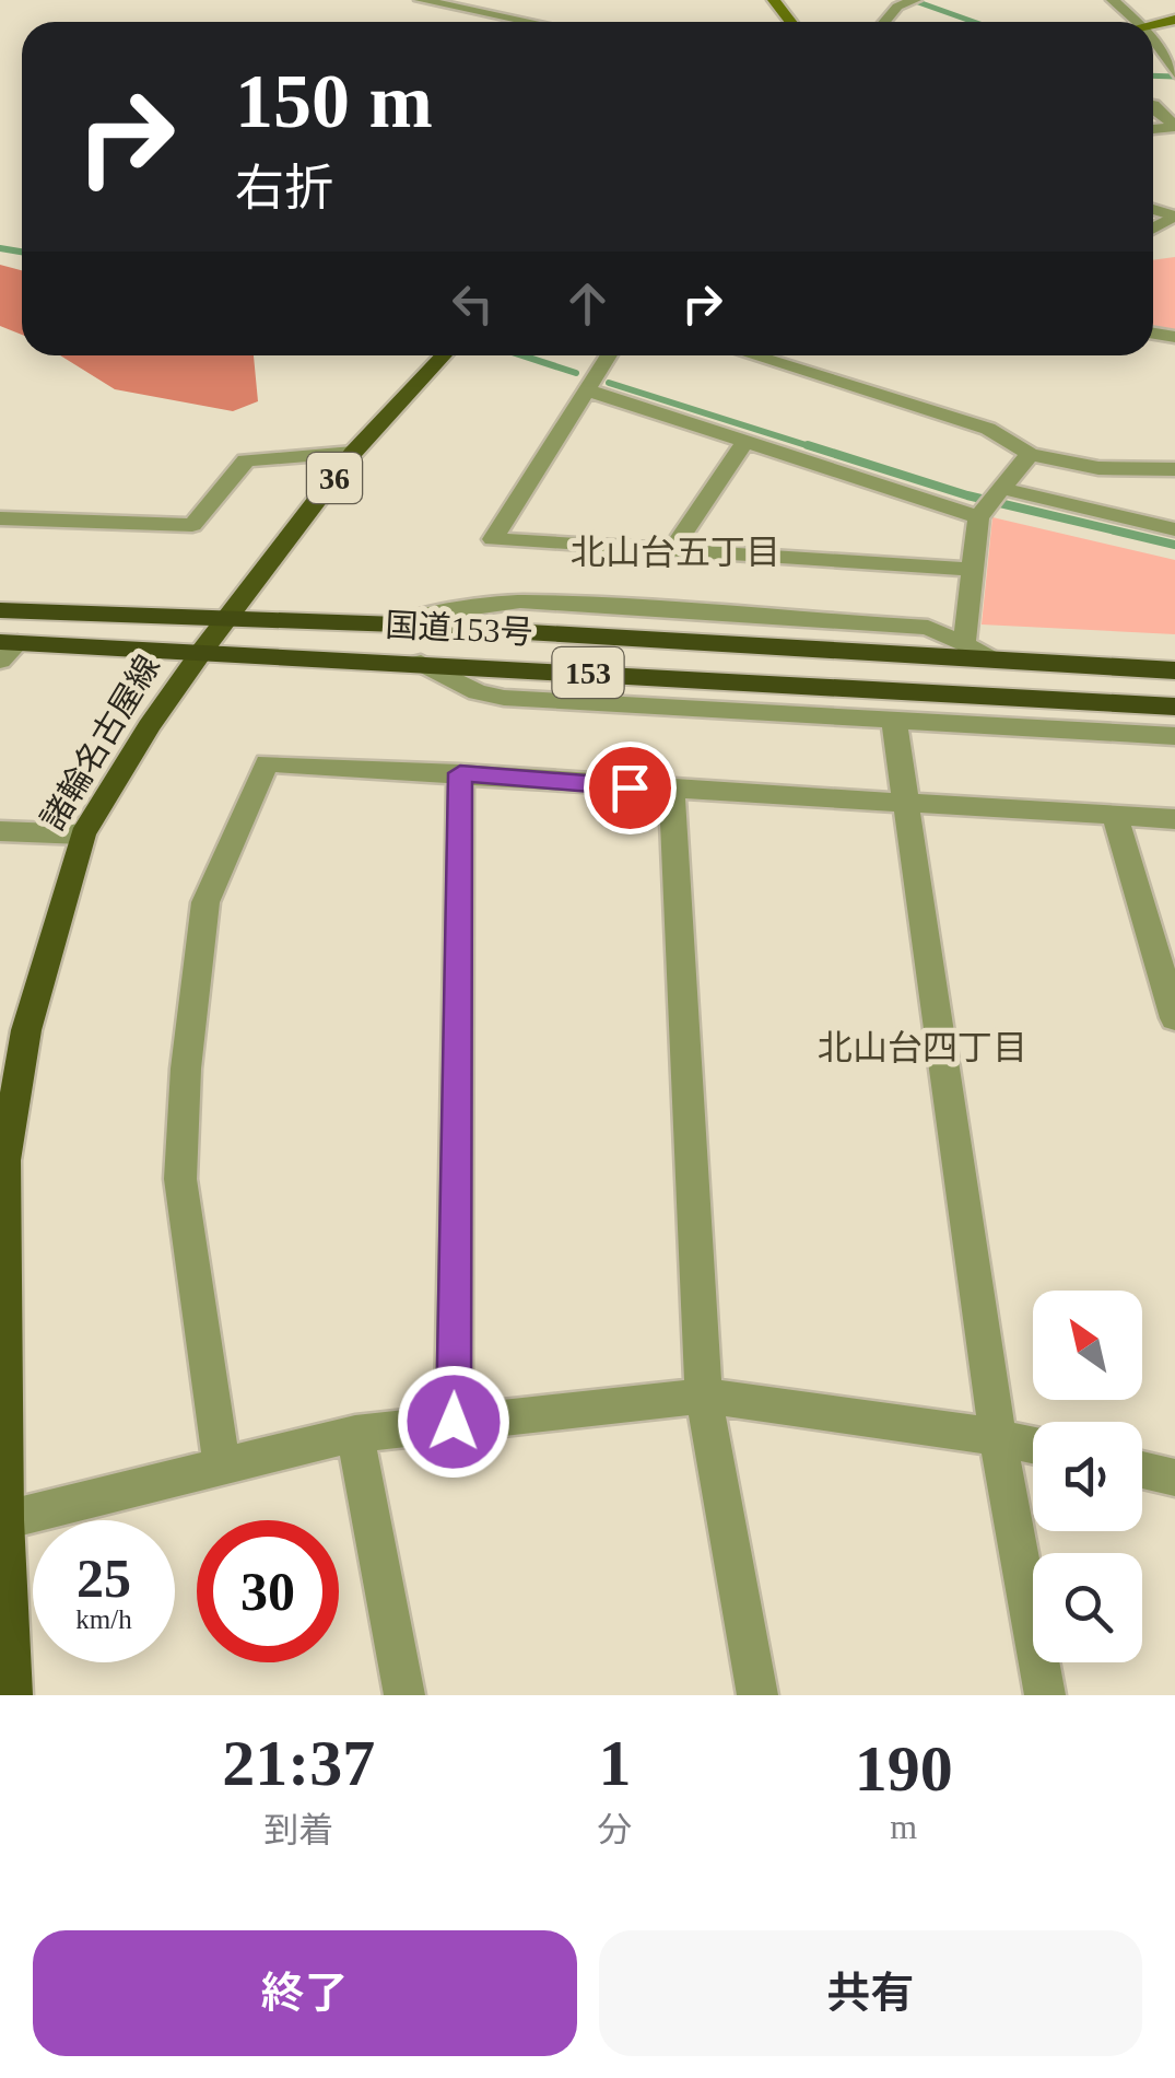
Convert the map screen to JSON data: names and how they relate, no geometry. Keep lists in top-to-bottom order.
{
  "streets": {
    "highway": ["国道153号", "153"],
    "main road": ["36", "諸輪名古屋線"]
  },
  "crossings": [
    ["36", "国道153号"],
    ["36", "諸輪名古屋線"],
    ["国道153号", "諸輪名古屋線"]
  ],
  "districts": ["北山台五丁目", "北山台四丁目"],
  "north": "top left",
  "page": {
    "turn": ["150 m", "右折"],
    "speed": "25 km/h",
    "limit": "30",
    "eta": [
      "21:37",
      "到着",
      "1",
      "分",
      "190",
      "m"
    ],
    "buttons": ["終了", "共有"]
  }
}
